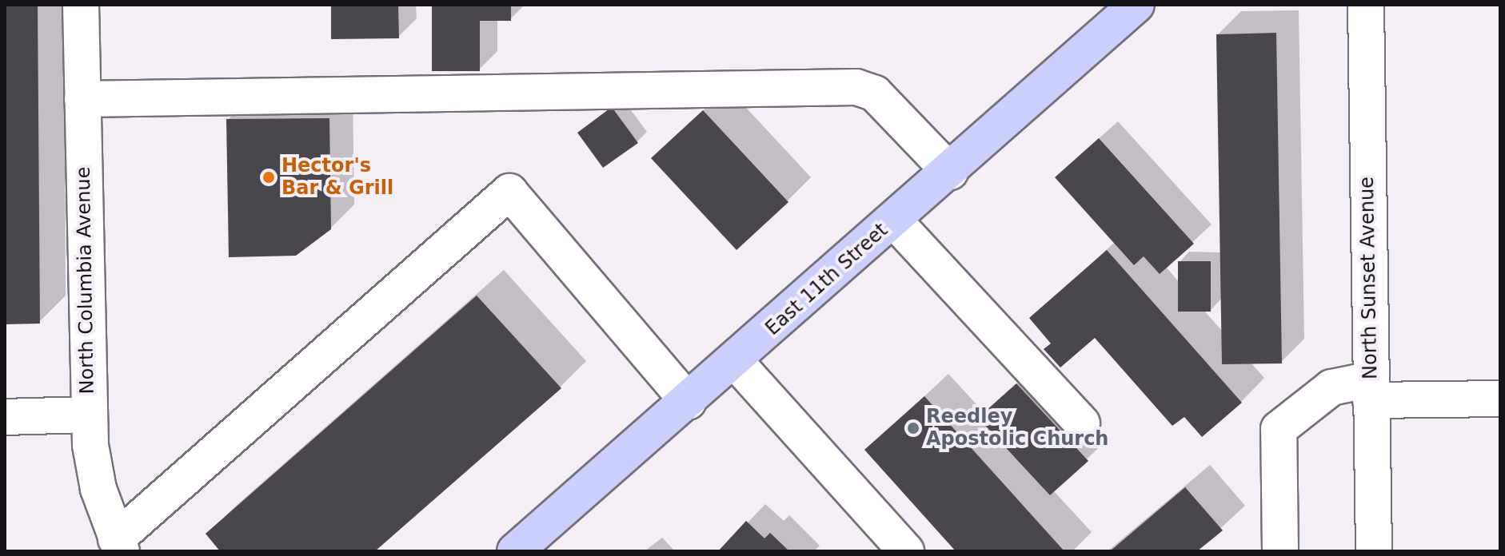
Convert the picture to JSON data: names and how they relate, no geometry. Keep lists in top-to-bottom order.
{
  "streets": {
    "main road": ["East 11th Street"],
    "street": ["North Sunset Avenue", "North Columbia Avenue"]
  },
  "places": ["Hector's Bar & Grill", "Reedley Apostolic Church"]
}
